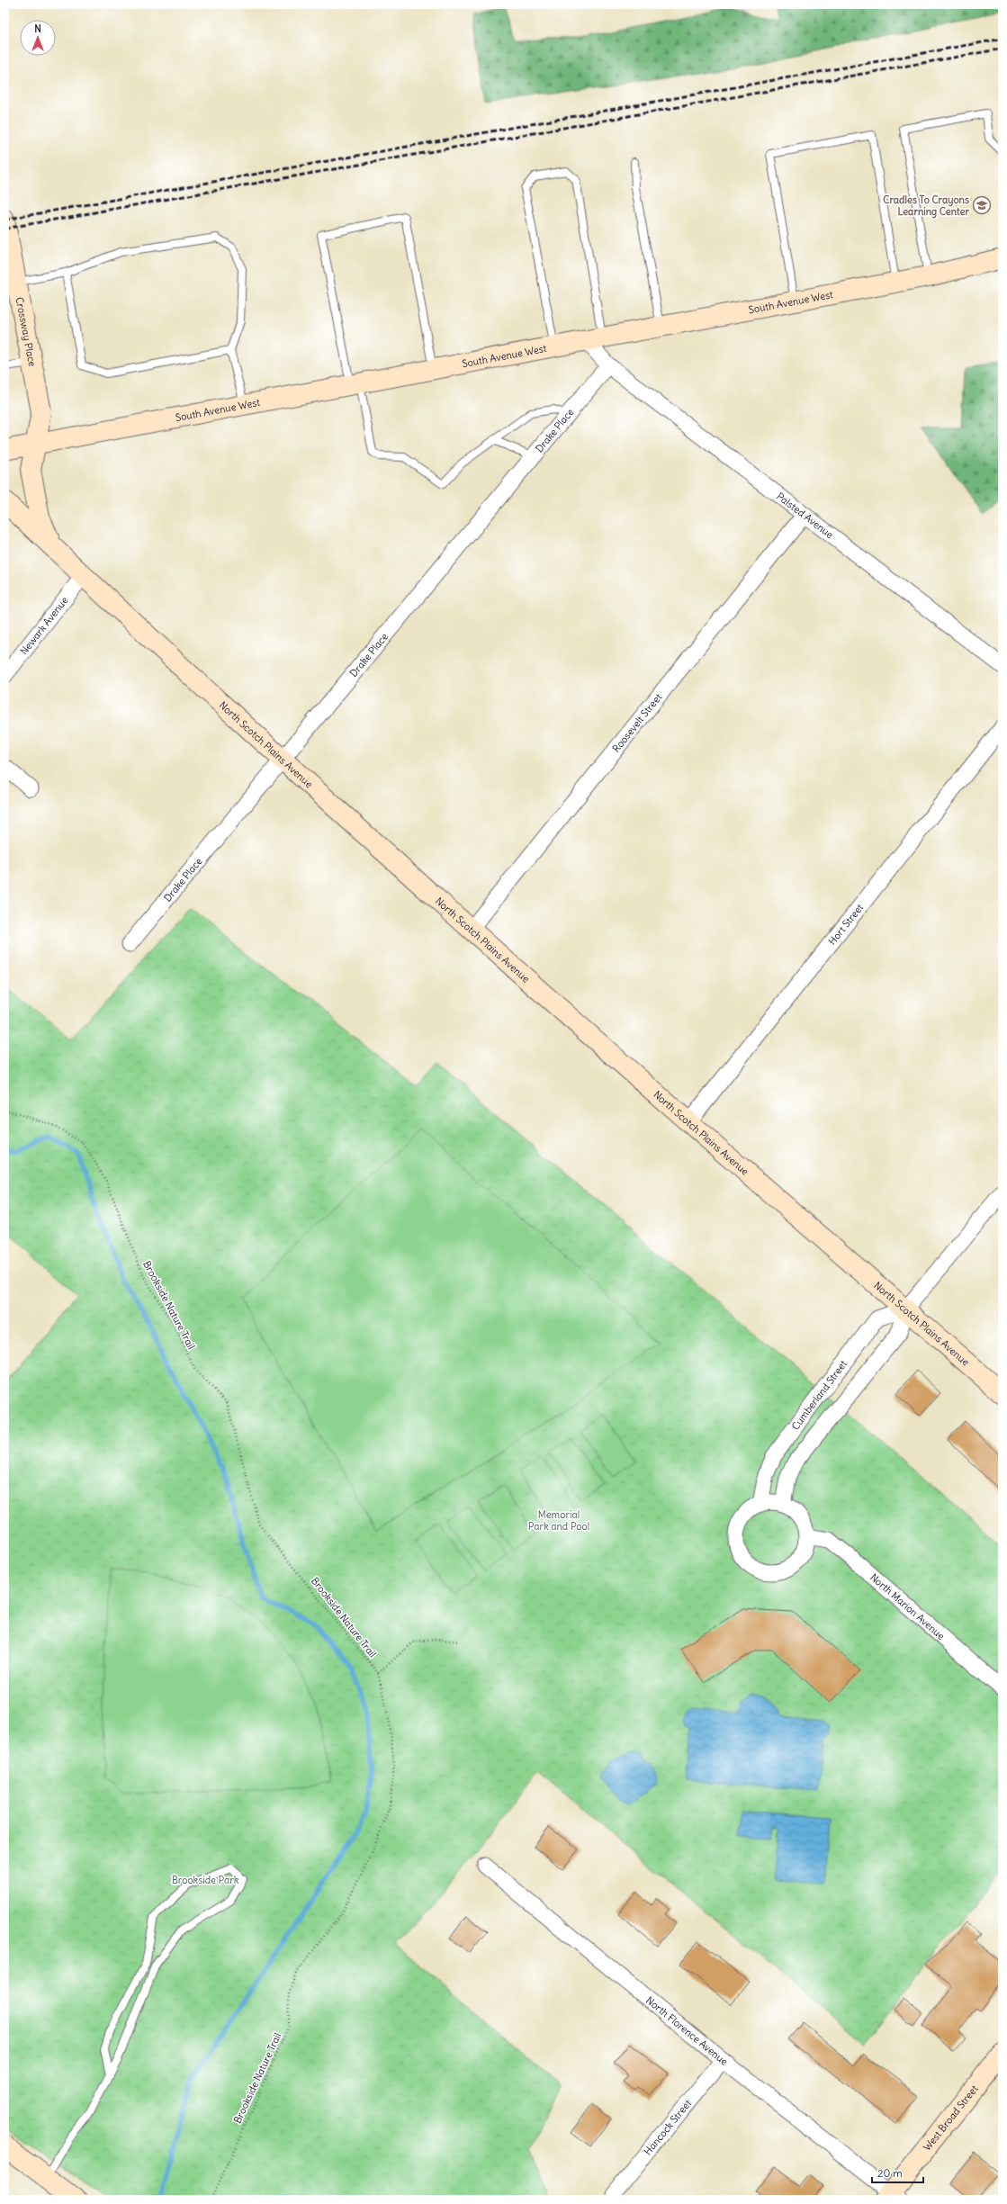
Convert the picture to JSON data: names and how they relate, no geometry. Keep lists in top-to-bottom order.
{
  "streets": {
    "street": [
      "South Avenue West",
      "Crossway Place",
      "Drake Place",
      "Palsted Avenue",
      "Newark Avenue",
      "Roosevelt Street",
      "North Scotch Plains Avenue",
      "Hort Street",
      "Cumberland Street",
      "North Marion Avenue",
      "North Florence Avenue",
      "West Broad Street",
      "Hancock Street"
    ],
    "path": ["Brookside Nature Trail"]
  },
  "crossings": [
    ["South Avenue West", "Crossway Place"],
    ["South Avenue West", "Palsted Avenue"],
    ["South Avenue West", "North Scotch Plains Avenue"],
    ["Crossway Place", "North Scotch Plains Avenue"],
    ["Drake Place", "Palsted Avenue"],
    ["Drake Place", "North Scotch Plains Avenue"],
    ["Palsted Avenue", "Roosevelt Street"],
    ["Newark Avenue", "North Scotch Plains Avenue"],
    ["Roosevelt Street", "North Scotch Plains Avenue"],
    ["North Scotch Plains Avenue", "Hort Street"],
    ["North Scotch Plains Avenue", "Cumberland Street"],
    ["Cumberland Street", "North Marion Avenue"],
    ["North Florence Avenue", "West Broad Street"],
    ["North Florence Avenue", "Hancock Street"]
  ],
  "parks": ["Memorial Park and Pool", "Brookside Park"],
  "places": {
    "school or university": ["Cradles To Crayons Learning Center"]
  },
  "scale_bar": "20 m",
  "north": "top"
}
